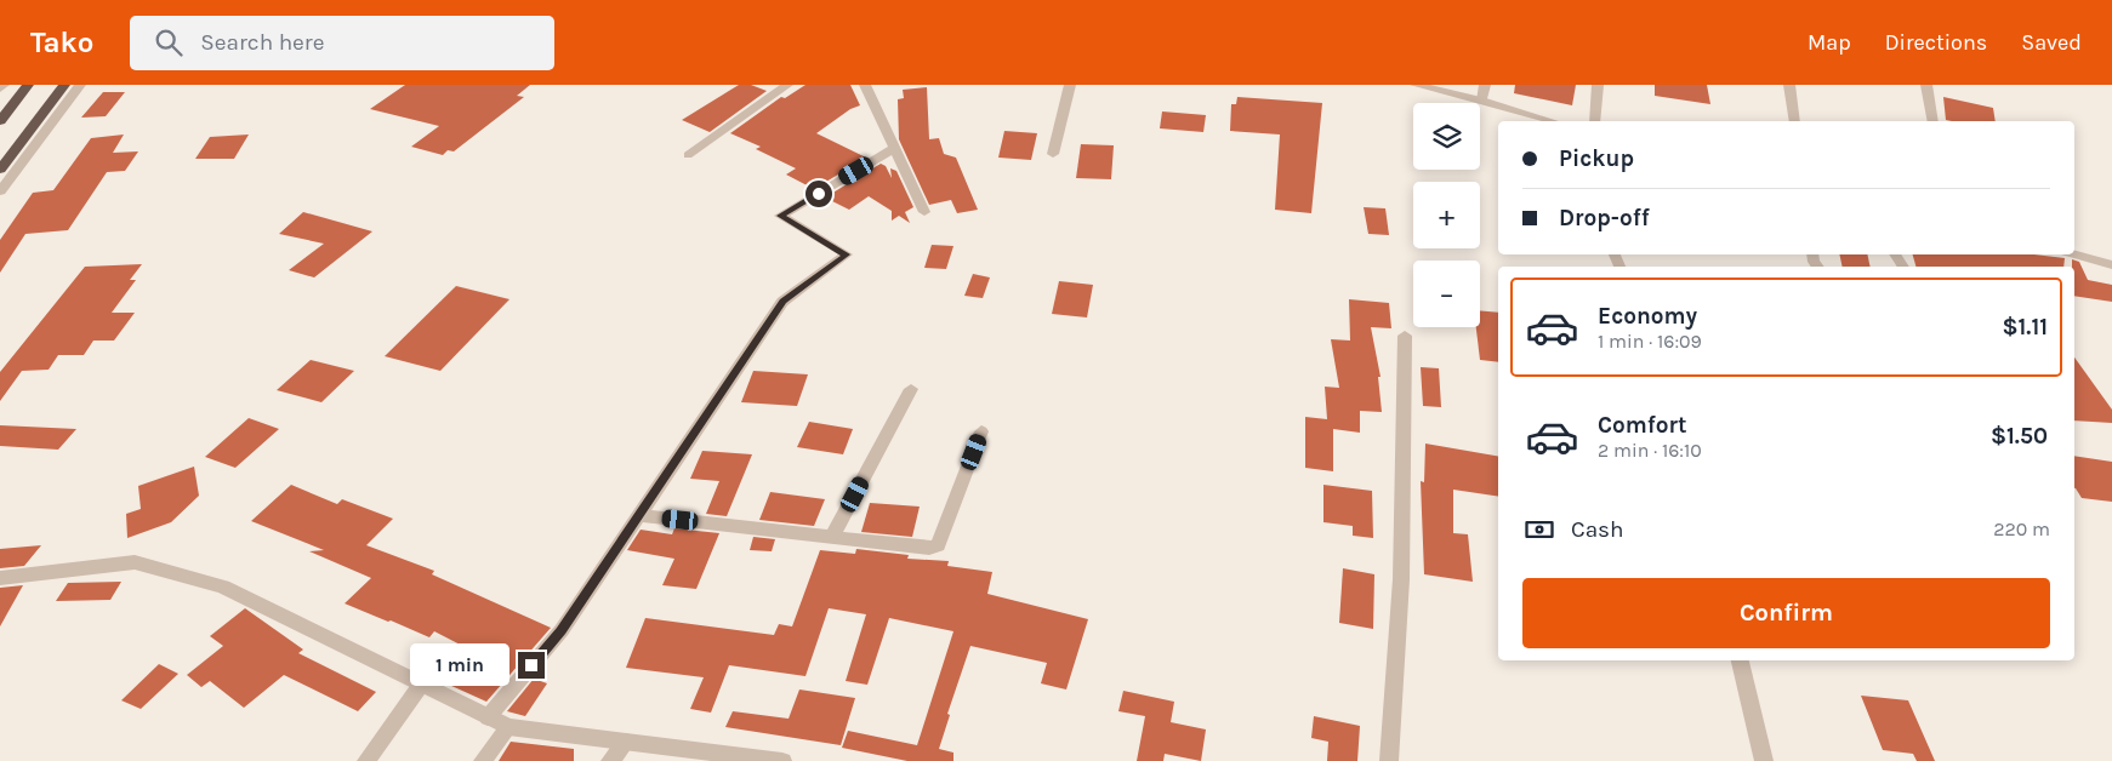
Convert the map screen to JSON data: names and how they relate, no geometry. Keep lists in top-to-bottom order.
{
  "page": {
    "header": "Tako",
    "search": "Search here",
    "nav": ["Map", "Directions", "Saved"],
    "map_buttons": ["+", "−"],
    "banner": ["Pickup", "Drop-off"],
    "list": [
      {
        "name": "Economy",
        "note": "1 min · 16:09",
        "value": "$1.11"
      },
      {
        "name": "Comfort",
        "note": "2 min · 16:10",
        "value": "$1.50"
      }
    ],
    "pay": ["Cash", "220 m"],
    "buttons": "Confirm",
    "bubble": "1 min"
  }
}
